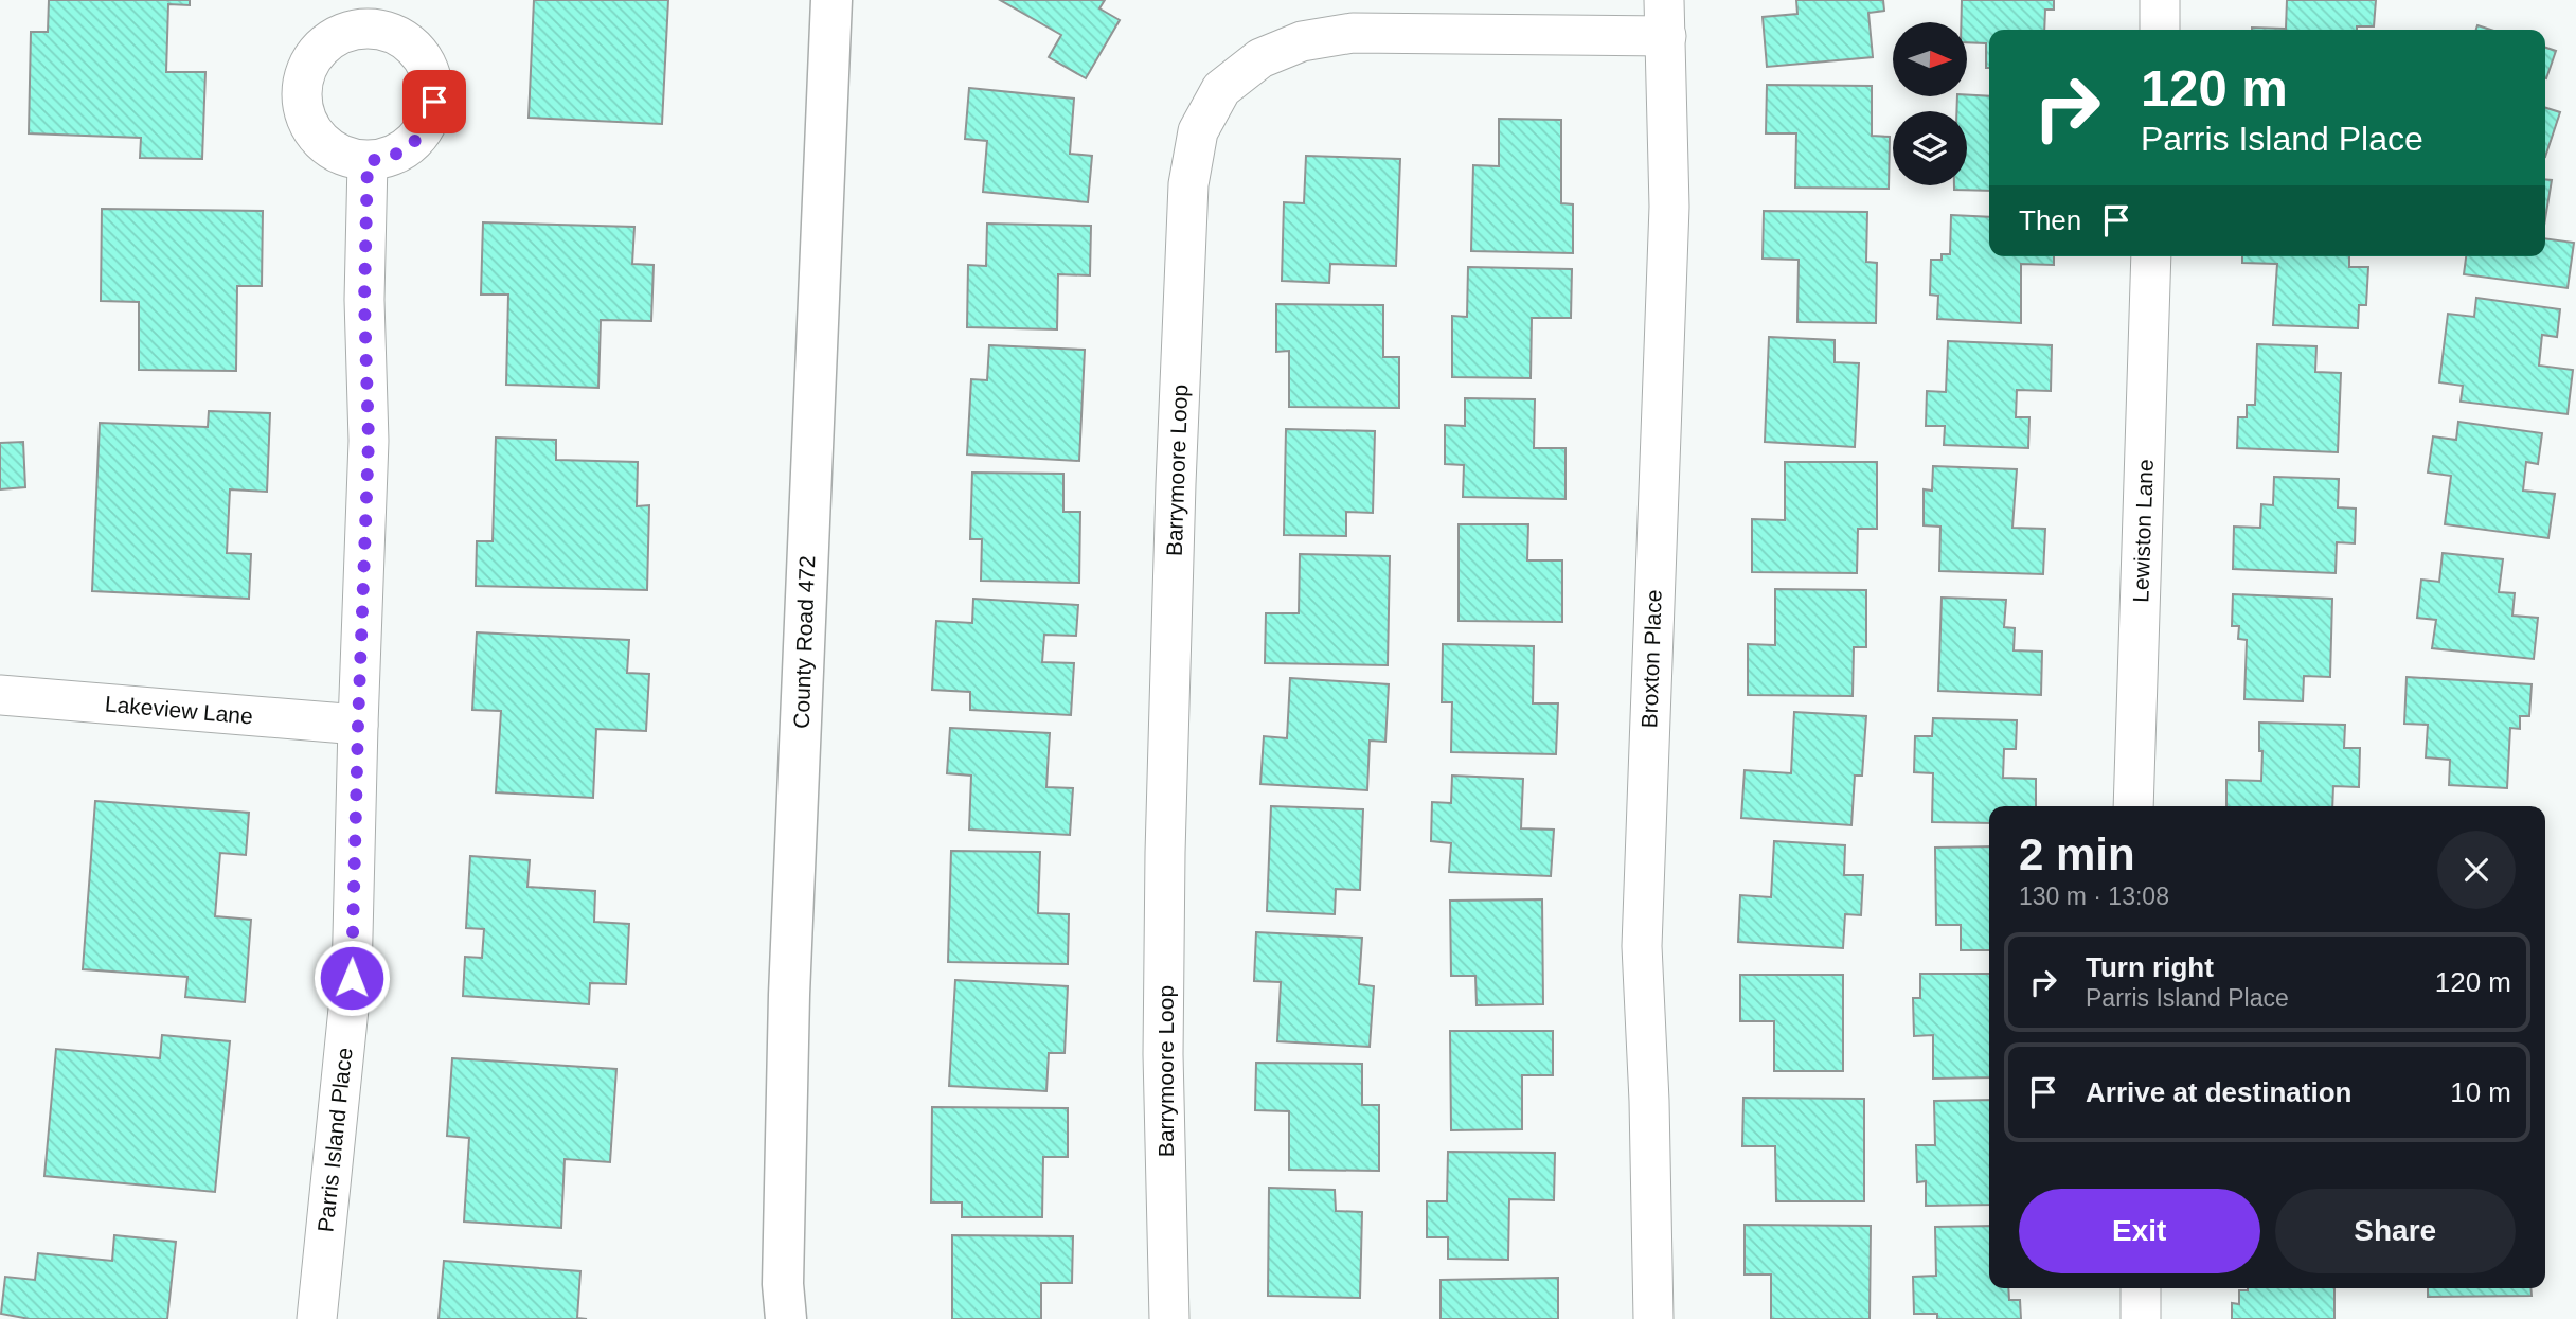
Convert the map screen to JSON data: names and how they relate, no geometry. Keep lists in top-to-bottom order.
{
  "streets": {
    "street": [
      "Barrymoore Loop",
      "Lewiston Lane",
      "County Road 472",
      "Broxton Place",
      "Lakeview Lane",
      "Parris Island Place"
    ]
  },
  "crossings": [
    ["Barrymoore Loop", "Broxton Place"],
    ["Lakeview Lane", "Parris Island Place"]
  ],
  "north": "right",
  "page": {
    "turn": ["120 m", "Parris Island Place"],
    "then": "Then",
    "heading": ["2 min", "130 m · 13:08"],
    "list": [
      {
        "name": "Turn right",
        "note": "Parris Island Place",
        "value": "120 m"
      },
      {
        "name": "Arrive at destination",
        "value": "10 m"
      }
    ],
    "buttons": ["Exit", "Share"]
  }
}
